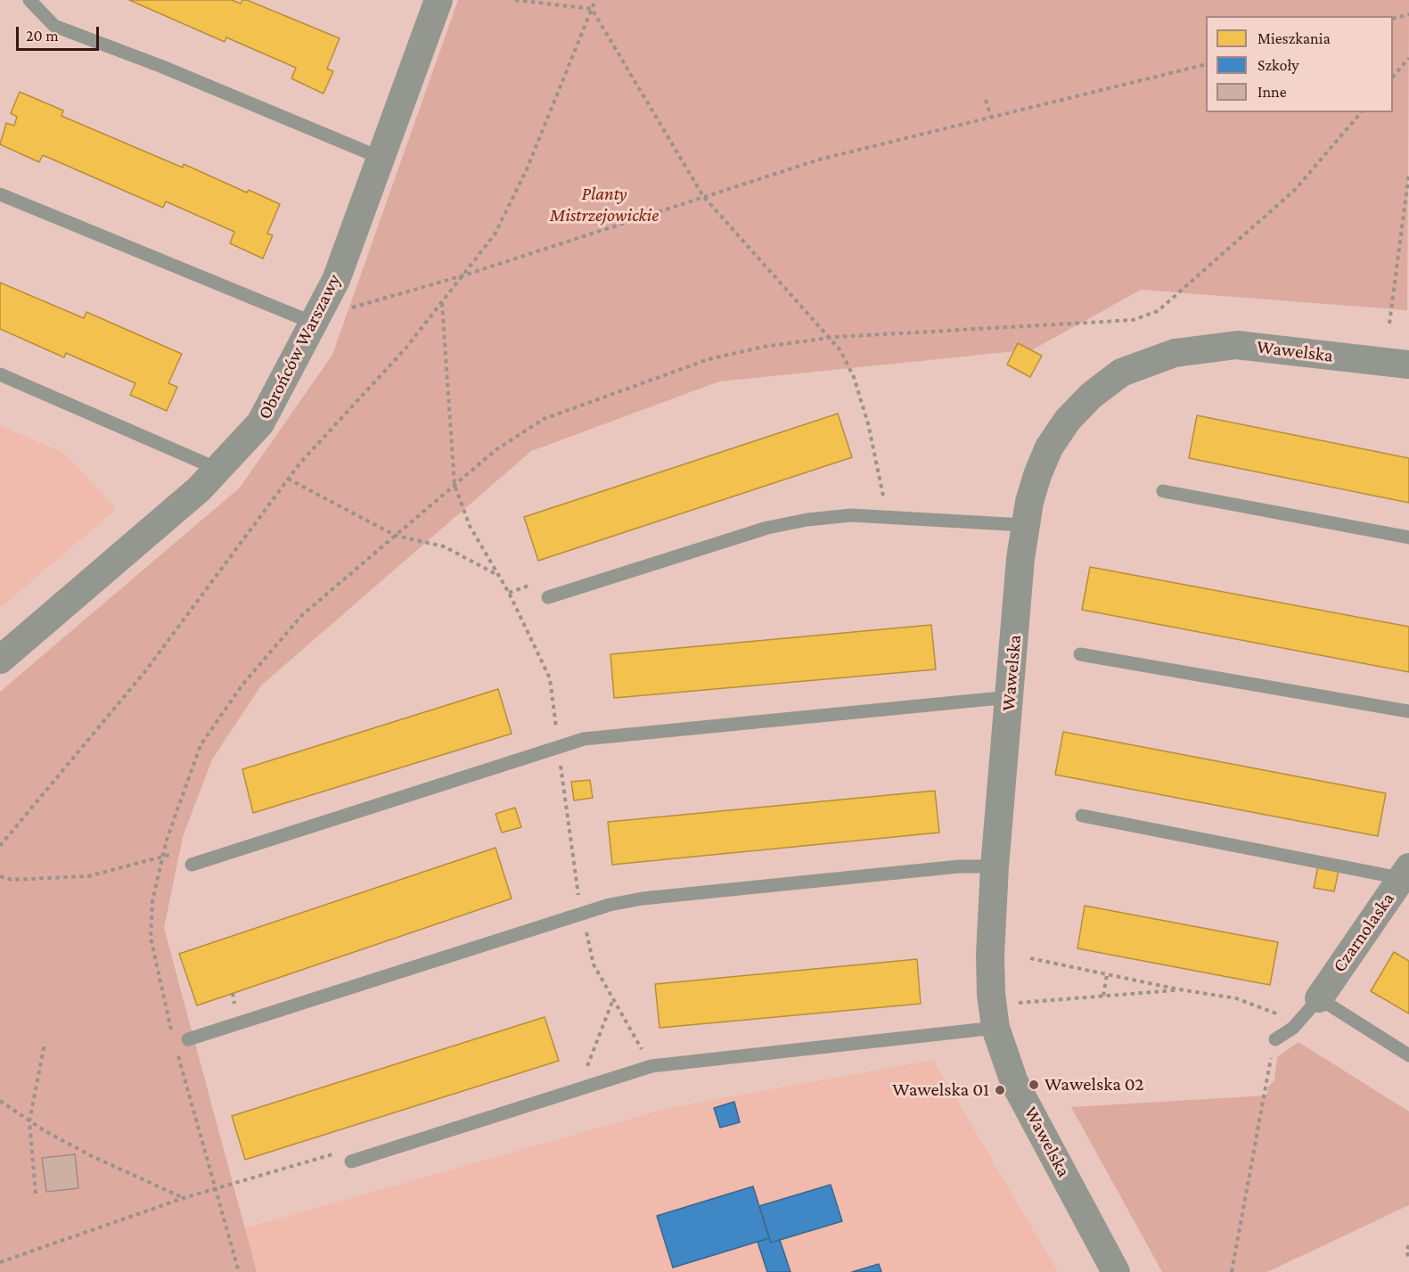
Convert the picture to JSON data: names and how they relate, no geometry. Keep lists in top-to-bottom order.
{
  "streets": {
    "street": ["Obrońców Warszawy", "Wawelska", "Czarnolaska"]
  },
  "parks": ["Planty Mistrzejowickie"],
  "places": ["Wawelska 02", "Wawelska 01"],
  "legend": ["Mieszkania", "Szkoły", "Inne"],
  "scale_bar": "20 m"
}
